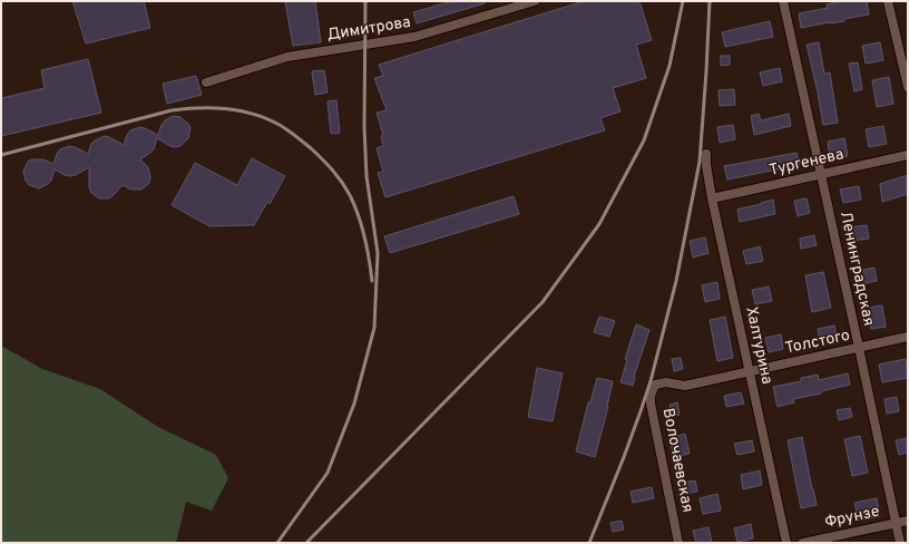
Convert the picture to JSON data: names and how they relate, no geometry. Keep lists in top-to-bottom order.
{
  "streets": {
    "street": [
      "Димитрова",
      "Тургенева",
      "Ленинградская",
      "Толстого",
      "Халтурина",
      "Волочаевская",
      "Фрунзе"
    ]
  },
  "crossings": [
    ["Тургенева", "Ленинградская"],
    ["Тургенева", "Халтурина"],
    ["Ленинградская", "Толстого"],
    ["Ленинградская", "Фрунзе"],
    ["Толстого", "Халтурина"],
    ["Толстого", "Волочаевская"]
  ]
}
